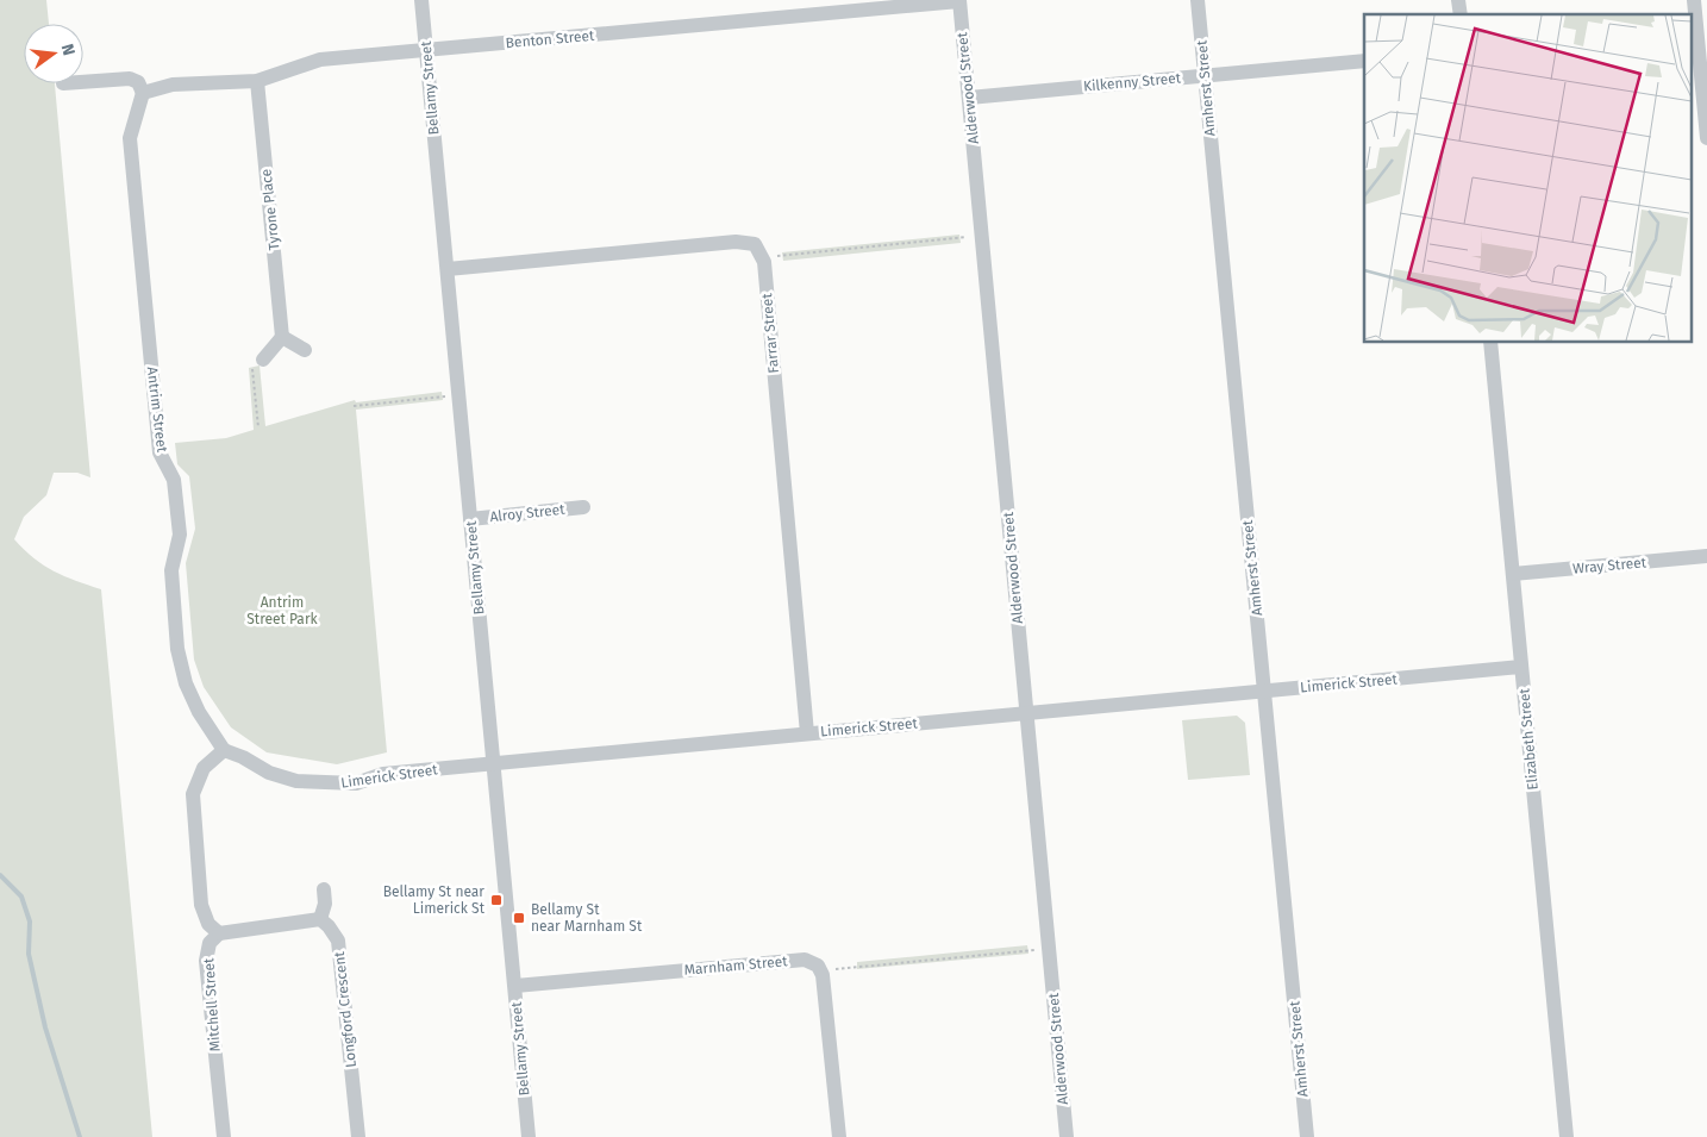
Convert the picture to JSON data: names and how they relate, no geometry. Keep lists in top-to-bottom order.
{
  "streets": {
    "street": [
      "Benton Street",
      "Kilkenny Street",
      "Bellamy Street",
      "Alderwood Street",
      "Amherst Street",
      "Tyrone Place",
      "Farrar Street",
      "Antrim Street",
      "Alroy Street",
      "Wray Street",
      "Limerick Street",
      "Elizabeth Street",
      "Marnham Street",
      "Mitchell Street",
      "Longford Crescent"
    ]
  },
  "crossings": [
    ["Benton Street", "Bellamy Street"],
    ["Benton Street", "Alderwood Street"],
    ["Benton Street", "Tyrone Place"],
    ["Benton Street", "Antrim Street"],
    ["Kilkenny Street", "Alderwood Street"],
    ["Kilkenny Street", "Amherst Street"],
    ["Bellamy Street", "Alroy Street"],
    ["Bellamy Street", "Limerick Street"],
    ["Bellamy Street", "Marnham Street"],
    ["Alderwood Street", "Limerick Street"],
    ["Amherst Street", "Limerick Street"],
    ["Farrar Street", "Limerick Street"],
    ["Antrim Street", "Limerick Street"],
    ["Wray Street", "Elizabeth Street"],
    ["Limerick Street", "Elizabeth Street"]
  ],
  "parks": ["Antrim Street Park"],
  "places": {
    "transit": ["Bellamy St near Limerick St", "Bellamy St near Marnham St"]
  },
  "north": "right"
}
